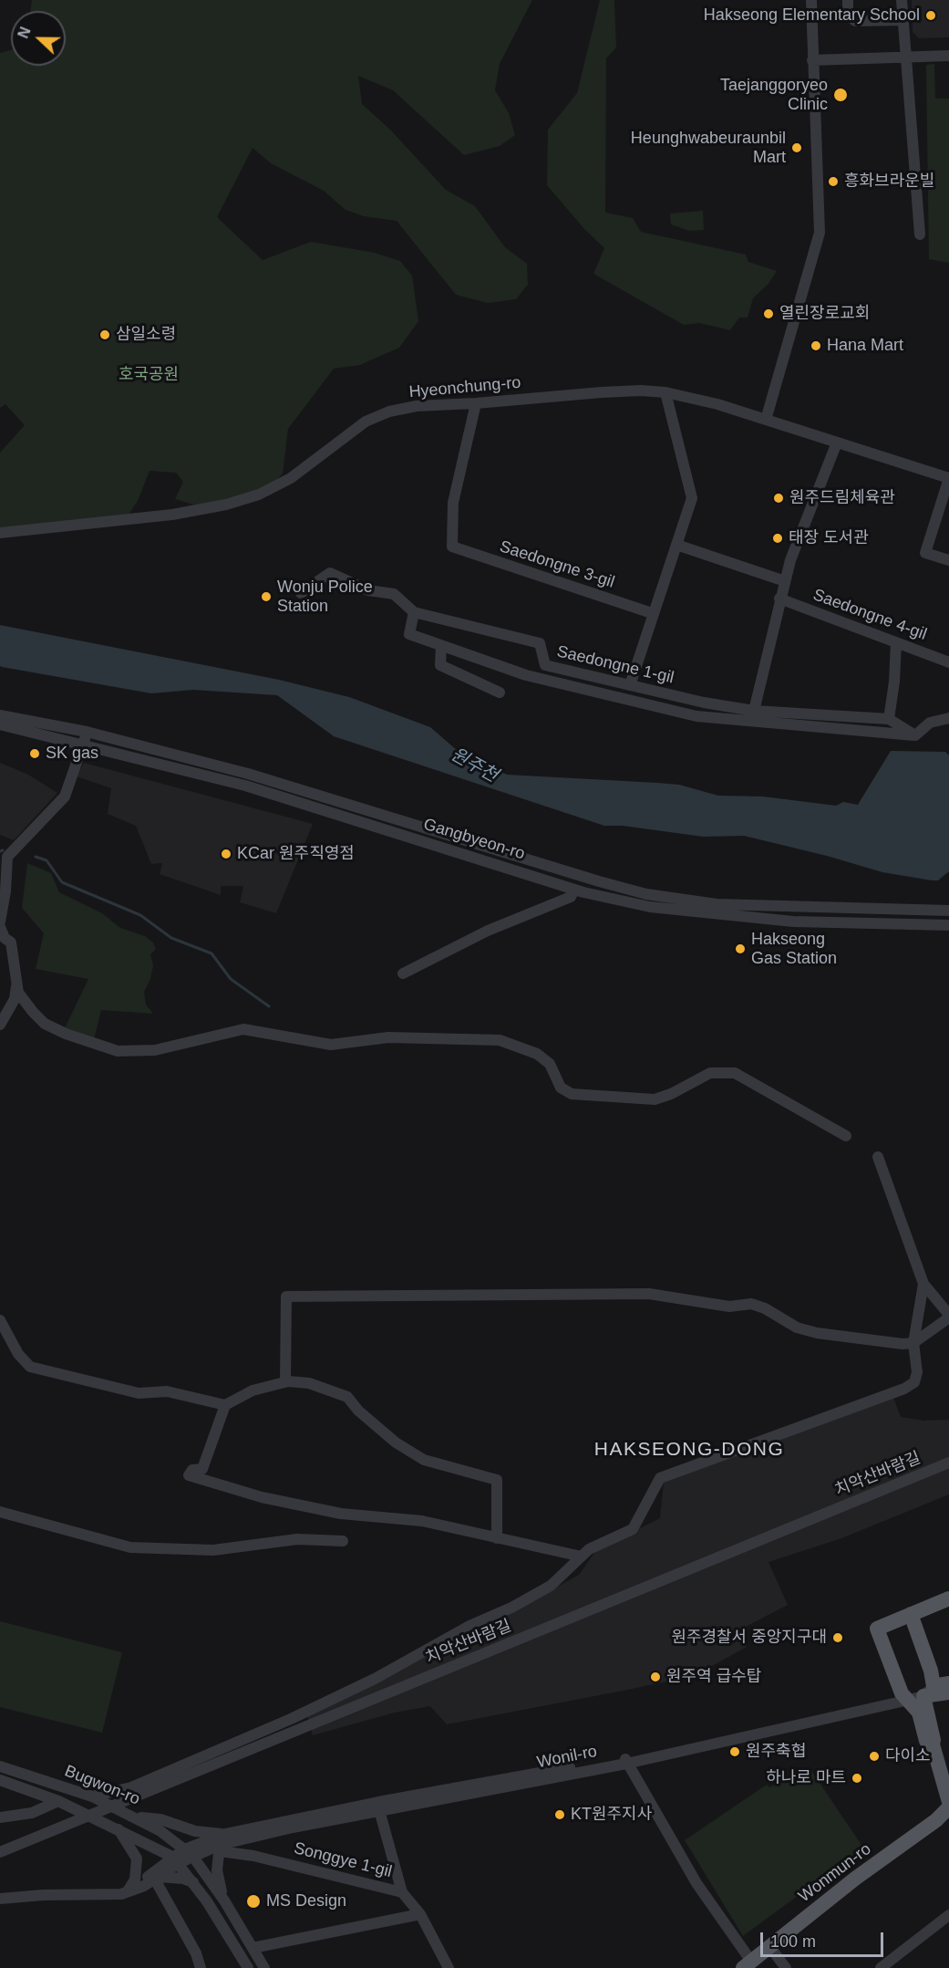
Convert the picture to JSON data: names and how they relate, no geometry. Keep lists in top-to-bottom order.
{
  "streets": {
    "main road": ["Wonmun-ro"],
    "street": [
      "Hyeonchung-ro",
      "Saedongne 3-gil",
      "Saedongne 4-gil",
      "Saedongne 1-gil",
      "Gangbyeon-ro",
      "치악산바람길",
      "Wonil-ro",
      "Bugwon-ro",
      "Songgye 1-gil"
    ]
  },
  "crossings": [
    ["Hyeonchung-ro", "Saedongne 3-gil"],
    ["Wonil-ro", "Bugwon-ro"],
    ["Wonil-ro", "Songgye 1-gil"]
  ],
  "districts": ["HAKSEONG-DONG"],
  "water": ["원주천"],
  "parks": ["호국공원"],
  "places": [
    "Hakseong Elementary School",
    "Taejanggoryeo Clinic",
    "Heunghwabeuraunbil Mart",
    "흥화브라운빌",
    "열린장로교회",
    "삼일소령",
    "Hana Mart",
    "원주드림체육관",
    "태장 도서관",
    "Wonju Police Station",
    "SK gas",
    "KCar 원주직영점",
    "Hakseong Gas Station",
    "원주경찰서 중앙지구대",
    "원주역 급수탑",
    "원주축협",
    "다이소",
    "하나로 마트",
    "KT원주지사",
    "MS Design"
  ],
  "scale_bar": "100 m",
  "north": "left"
}
